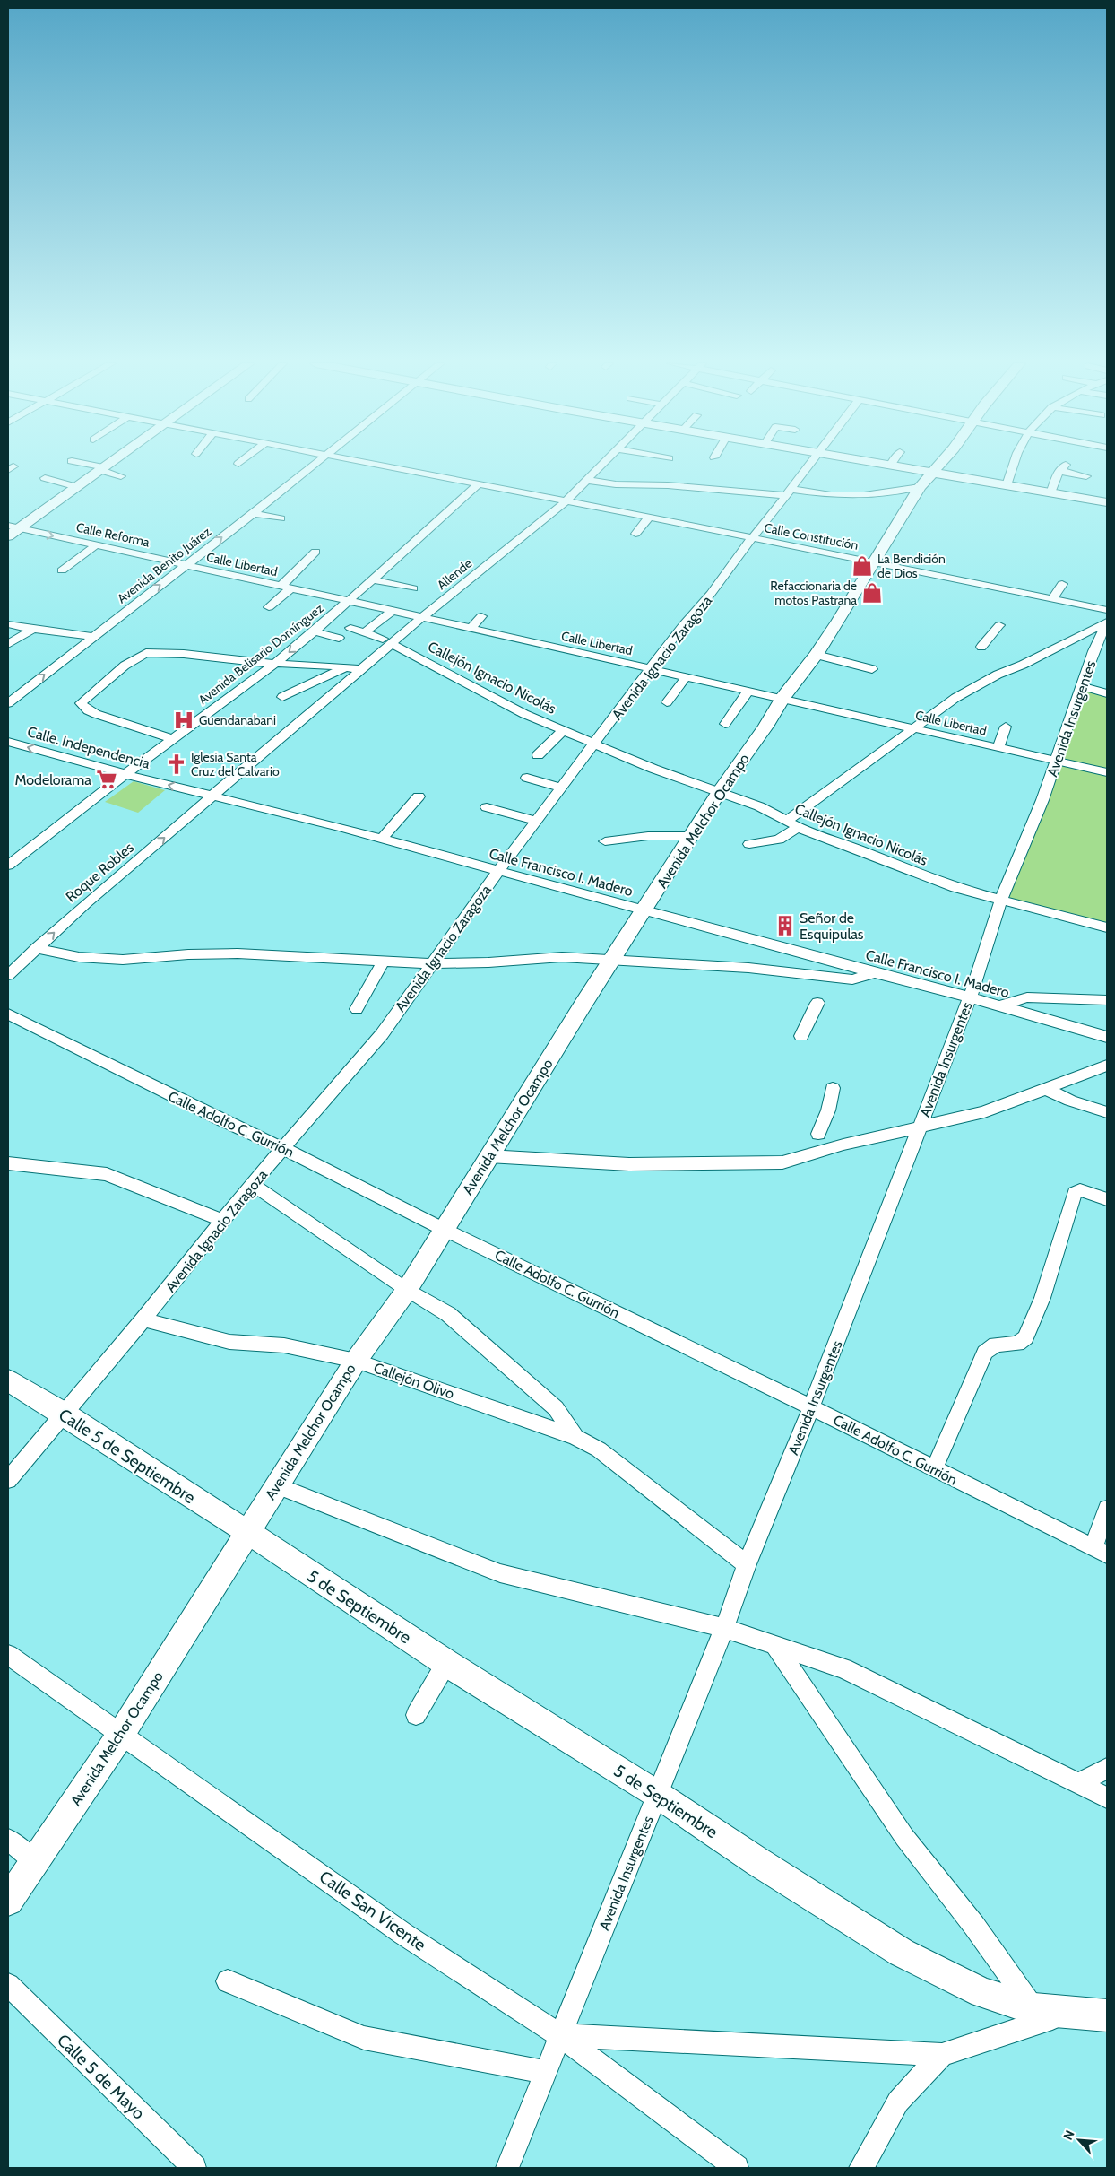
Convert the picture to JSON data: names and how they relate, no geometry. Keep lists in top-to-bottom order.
{
  "streets": {
    "street": [
      "Calle Reforma",
      "Calle Constitución",
      "Calle Libertad",
      "Avenida Benito Juárez",
      "Allende",
      "Avenida Belisario Domínguez",
      "Avenida Ignacio Zaragoza",
      "Callejón Ignacio Nicolás",
      "Avenida Insurgentes",
      "Calle. Independencia",
      "Avenida Melchor Ocampo",
      "Roque Robles",
      "Calle Francisco I. Madero",
      "Calle Adolfo C. Gurrión",
      "Callejón Olivo",
      "Calle 5 de Septiembre",
      "5 de Septiembre",
      "Calle San Vicente",
      "Calle 5 de Mayo"
    ]
  },
  "crossings": [
    ["Calle Reforma", "Calle Libertad"],
    ["Calle Reforma", "Avenida Benito Juárez"],
    ["Calle Constitución", "Allende"],
    ["Calle Constitución", "Avenida Belisario Domínguez"],
    ["Calle Constitución", "Avenida Ignacio Zaragoza"],
    ["Calle Constitución", "Avenida Insurgentes"],
    ["Calle Constitución", "Avenida Melchor Ocampo"],
    ["Calle Libertad", "Avenida Benito Juárez"],
    ["Calle Libertad", "Allende"],
    ["Calle Libertad", "Avenida Belisario Domínguez"],
    ["Calle Libertad", "Avenida Ignacio Zaragoza"],
    ["Calle Libertad", "Avenida Insurgentes"],
    ["Calle Libertad", "Avenida Melchor Ocampo"],
    ["Allende", "Callejón Ignacio Nicolás"],
    ["Allende", "Calle. Independencia"],
    ["Allende", "Roque Robles"],
    ["Allende", "Calle Francisco I. Madero"],
    ["Avenida Belisario Domínguez", "Calle. Independencia"],
    ["Avenida Ignacio Zaragoza", "Callejón Ignacio Nicolás"],
    ["Avenida Ignacio Zaragoza", "Calle Francisco I. Madero"],
    ["Avenida Ignacio Zaragoza", "Calle Adolfo C. Gurrión"],
    ["Avenida Ignacio Zaragoza", "Callejón Olivo"],
    ["Avenida Ignacio Zaragoza", "Calle 5 de Septiembre"],
    ["Callejón Ignacio Nicolás", "Avenida Insurgentes"],
    ["Callejón Ignacio Nicolás", "Avenida Melchor Ocampo"],
    ["Avenida Insurgentes", "Calle Francisco I. Madero"],
    ["Avenida Insurgentes", "Calle Adolfo C. Gurrión"],
    ["Avenida Insurgentes", "Callejón Olivo"],
    ["Avenida Insurgentes", "5 de Septiembre"],
    ["Avenida Insurgentes", "Calle San Vicente"],
    ["Calle. Independencia", "Roque Robles"],
    ["Calle. Independencia", "Calle Francisco I. Madero"],
    ["Avenida Melchor Ocampo", "Calle Francisco I. Madero"],
    ["Avenida Melchor Ocampo", "Calle Adolfo C. Gurrión"],
    ["Avenida Melchor Ocampo", "Callejón Olivo"],
    ["Avenida Melchor Ocampo", "Calle 5 de Septiembre"],
    ["Avenida Melchor Ocampo", "5 de Septiembre"],
    ["Avenida Melchor Ocampo", "Calle San Vicente"],
    ["Roque Robles", "Calle Francisco I. Madero"],
    ["Calle 5 de Septiembre", "5 de Septiembre"]
  ],
  "one_way": ["Calle. Independencia", "Roque Robles"],
  "places": {
    "shop": ["La Bendición de Dios", "Refaccionaria de motos Pastrana"],
    "hospital": ["Guendanabani"],
    "church": ["Iglesia Santa Cruz del Calvario"],
    "supermarket": ["Modelorama"],
    "building": ["Señor de Esquipulas"]
  },
  "north": "top left"
}
